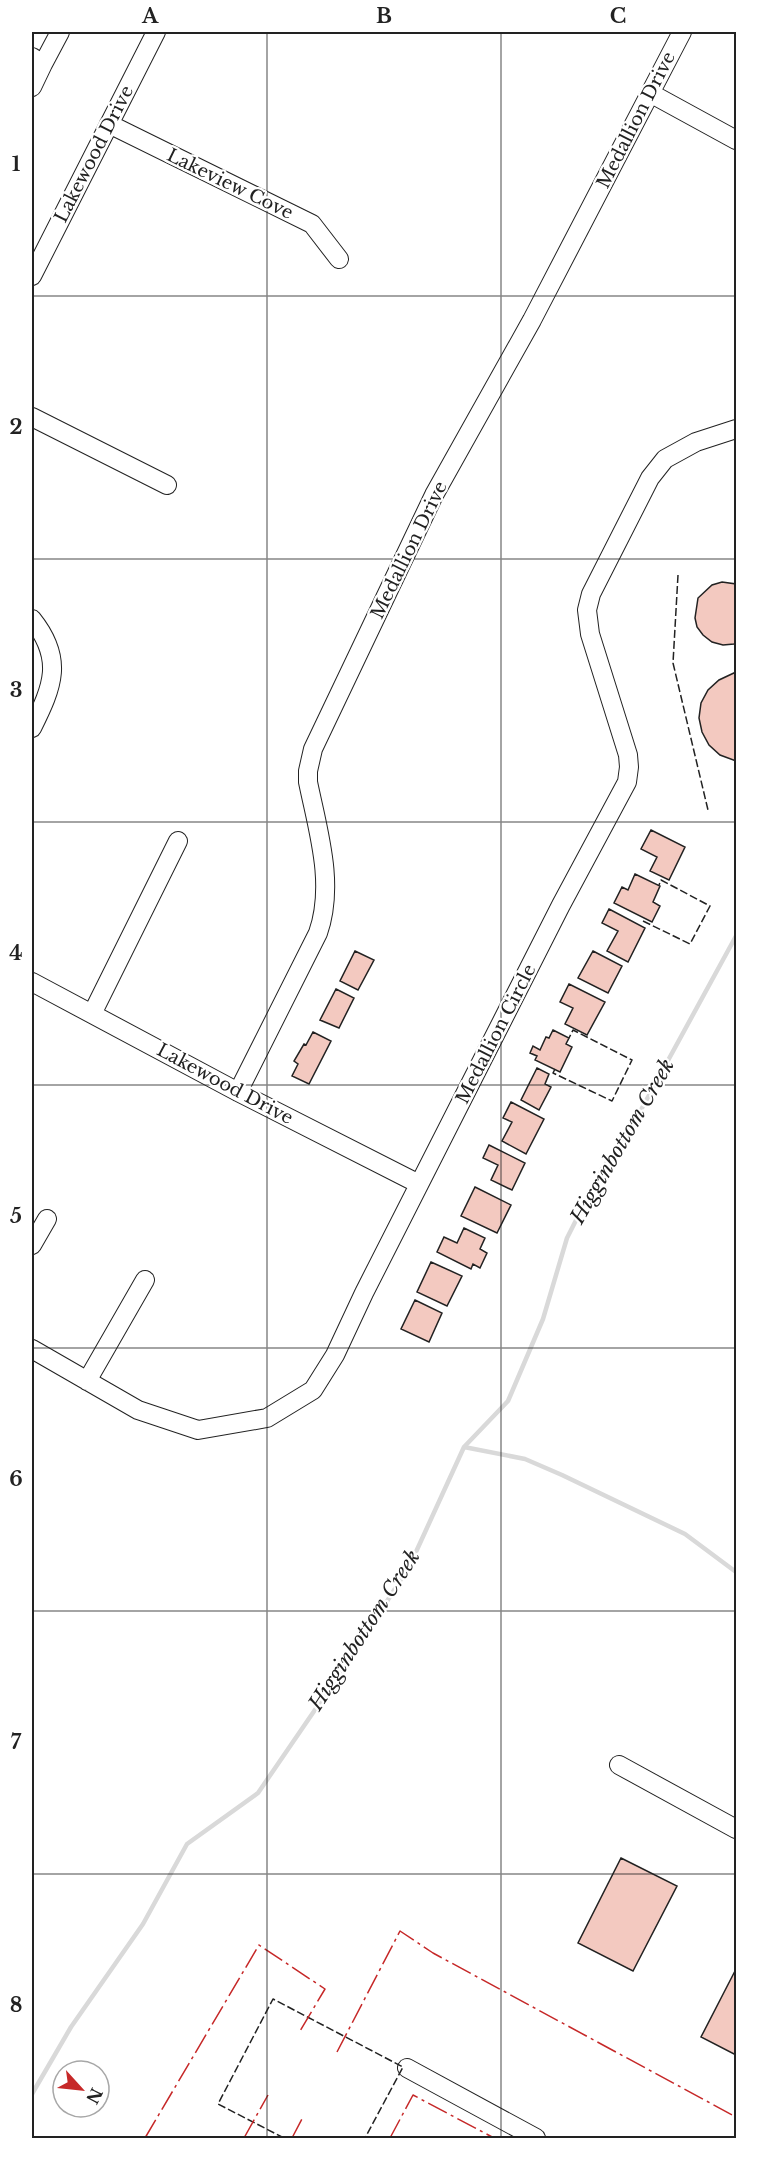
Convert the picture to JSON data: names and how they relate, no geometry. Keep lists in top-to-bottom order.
{
  "streets": {
    "street": [
      "Medallion Drive",
      "Lakewood Drive",
      "Lakeview Cove",
      "Medallion Circle"
    ]
  },
  "crossings": [
    ["Medallion Drive", "Lakewood Drive"],
    ["Lakewood Drive", "Lakeview Cove"],
    ["Lakewood Drive", "Medallion Circle"]
  ],
  "water": ["Higginbottom Creek"],
  "north": "bottom right",
  "grid": {
    "columns": ["A", "B", "C"],
    "rows": [
      "1",
      "2",
      "3",
      "4",
      "5",
      "6",
      "7",
      "8"
    ]
  }
}
